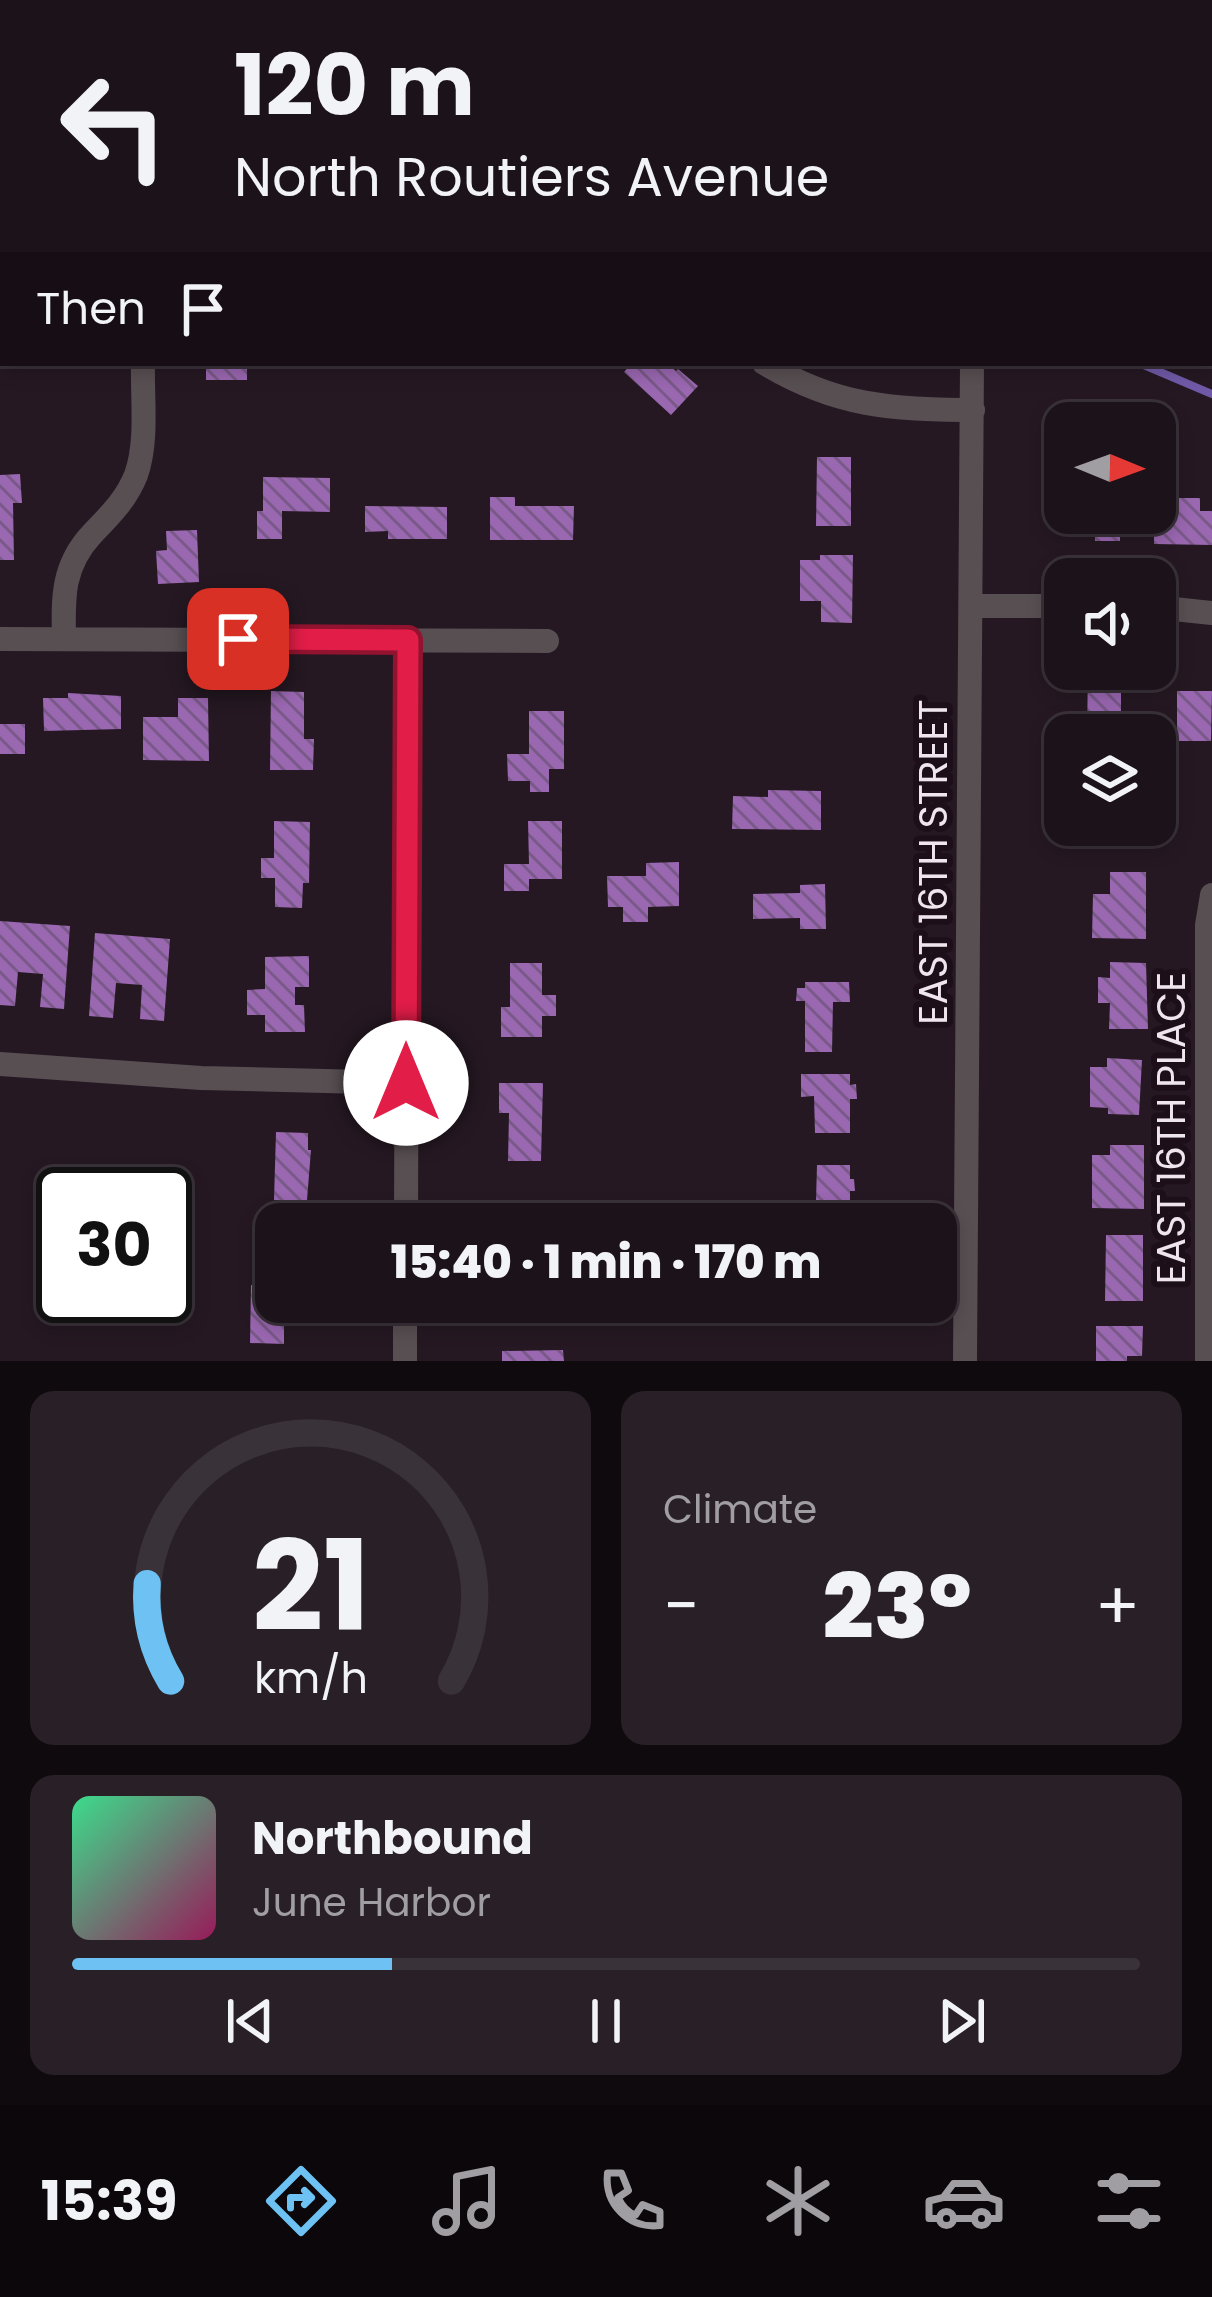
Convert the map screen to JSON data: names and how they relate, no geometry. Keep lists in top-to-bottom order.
{
  "streets": {
    "street": ["EAST 16TH STREET", "EAST 16TH PLACE"]
  },
  "north": "right",
  "page": {
    "turn": ["120 m", "North Routiers Avenue"],
    "then": "Then",
    "limit": "30",
    "trip": "15:40 · 1 min · 170 m",
    "tile": "Climate",
    "heat": ["−", "23°", "+"],
    "song": ["Northbound", "June Harbor"],
    "tabs": "15:39",
    "gauge": ["21", "km/h"]
  }
}
